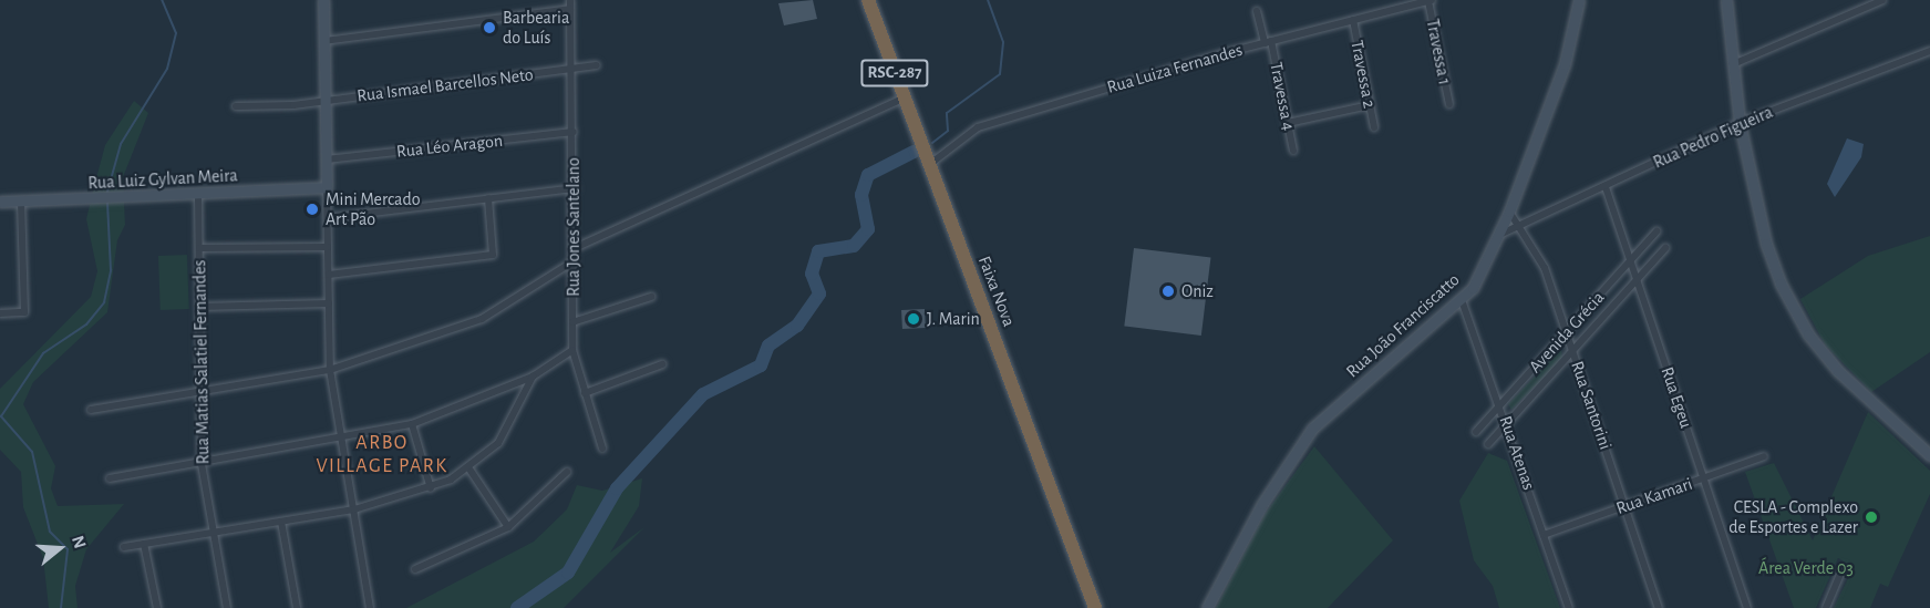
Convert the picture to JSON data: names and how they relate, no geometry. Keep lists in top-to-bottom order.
{
  "streets": {
    "highway": ["RSC-287", "Faixa Nova"],
    "street": [
      "Travessa 1",
      "Rua Luiza Fernandes",
      "Travessa 2",
      "Rua Ismael Barcellos Neto",
      "Travessa 4",
      "Rua Pedro Figueira",
      "Rua Léo Aragon",
      "Rua Luiz Gylvan Meira",
      "Rua Jones Santelano",
      "Rua João Franciscatto",
      "Avenida Grécia",
      "Rua Matias Salatiel Fernandes",
      "Rua Egeu",
      "Rua Santorini",
      "Rua Atenas",
      "Rua Kamari"
    ]
  },
  "crossings": [
    ["Travessa 1", "Rua Luiza Fernandes"],
    ["Rua Luiza Fernandes", "Travessa 2"],
    ["Rua Luiza Fernandes", "Travessa 4"],
    ["Rua Luiza Fernandes", "Faixa Nova"],
    ["Rua Ismael Barcellos Neto", "Rua Jones Santelano"],
    ["Rua Pedro Figueira", "Rua João Franciscatto"],
    ["Rua Pedro Figueira", "Rua Egeu"],
    ["Rua Pedro Figueira", "Rua Santorini"],
    ["Rua Léo Aragon", "Rua Jones Santelano"],
    ["Rua Luiz Gylvan Meira", "Rua Matias Salatiel Fernandes"],
    ["Rua João Franciscatto", "Rua Santorini"],
    ["Rua João Franciscatto", "Rua Atenas"],
    ["Avenida Grécia", "Rua Egeu"],
    ["Avenida Grécia", "Rua Santorini"],
    ["Avenida Grécia", "Rua Atenas"],
    ["Rua Egeu", "Rua Kamari"],
    ["Rua Santorini", "Rua Kamari"],
    ["Rua Atenas", "Rua Kamari"]
  ],
  "districts": ["ARBO VILLAGE PARK"],
  "parks": ["Área Verde 03"],
  "places": [
    "Barbearia do Luís",
    "Mini Mercado Art Pão",
    "Oniz",
    "J. Marin",
    "CESLA - Complexo de Esportes e Lazer"
  ],
  "north": "right"
}
